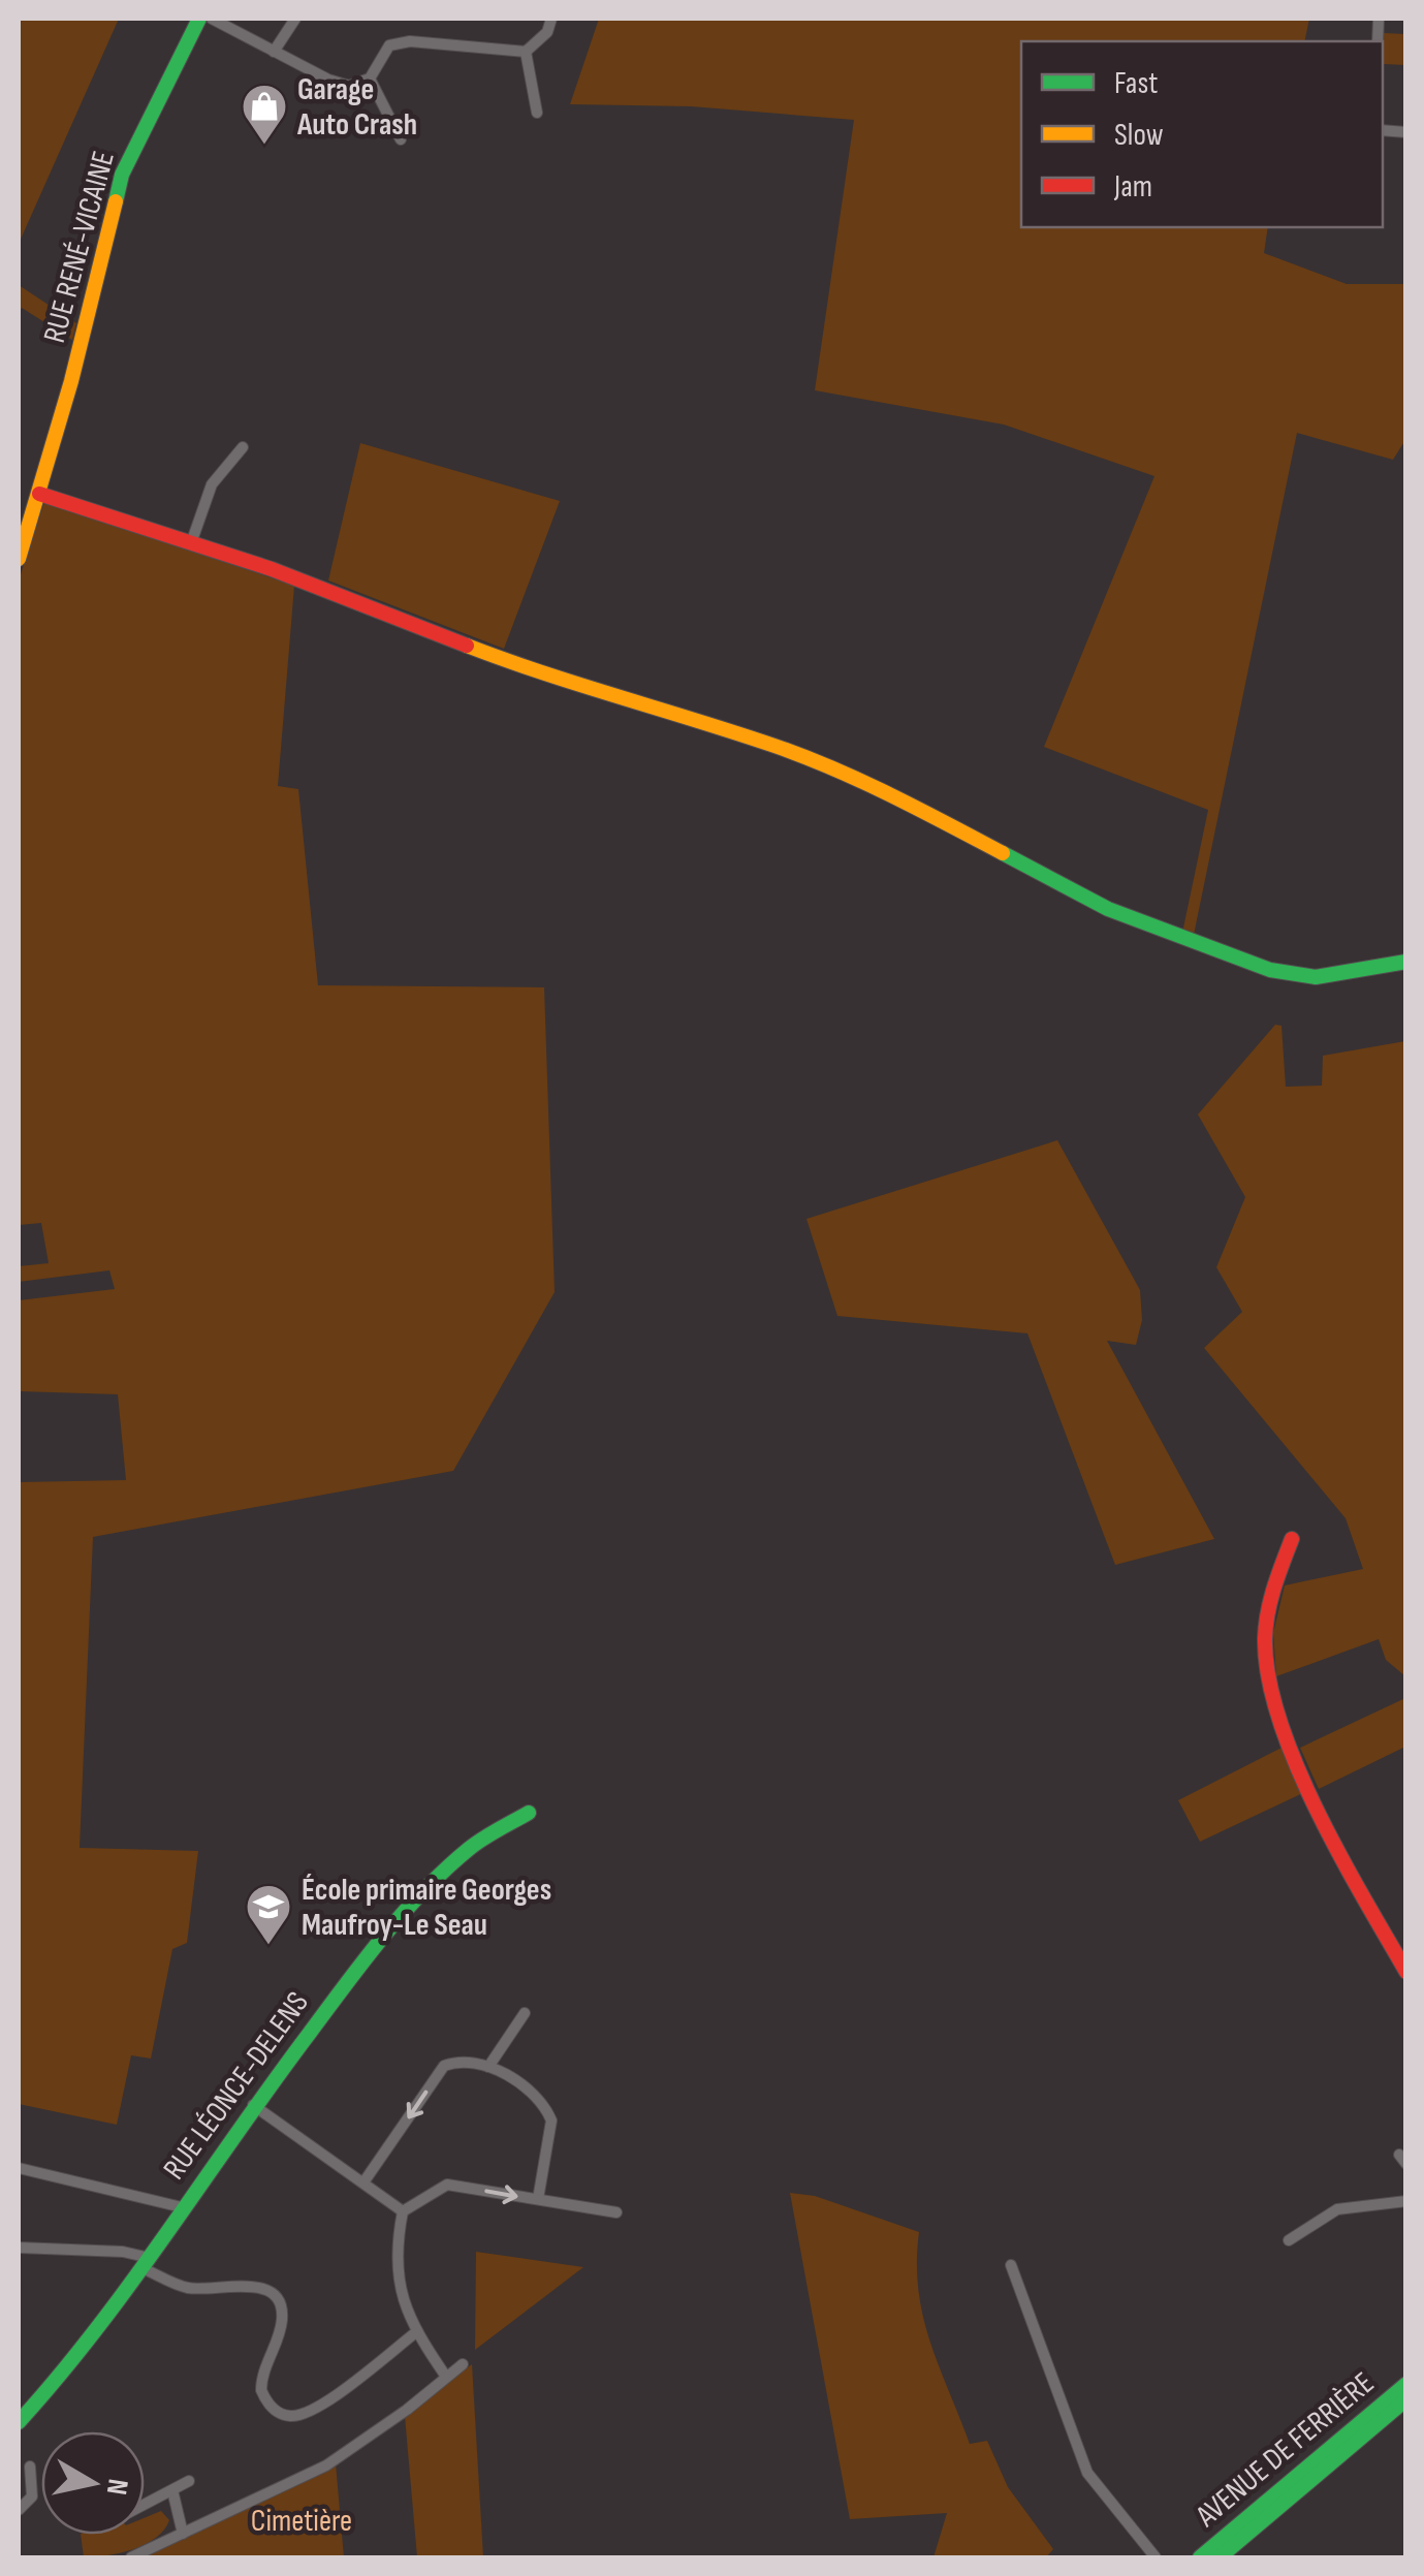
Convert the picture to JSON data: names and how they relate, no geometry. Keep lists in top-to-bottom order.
{
  "streets": {
    "street": ["RUE RENÉ-VICAINE", "RUE LÉONCE-DELENS", "AVENUE DE FERRIÈRE"]
  },
  "parks": ["Cimetière"],
  "places": {
    "shop": ["Garage Auto Crash"],
    "school or university": ["École primaire Georges Maufroy-Le Seau"]
  },
  "legend": ["Fast", "Slow", "Jam"],
  "north": "right"
}
